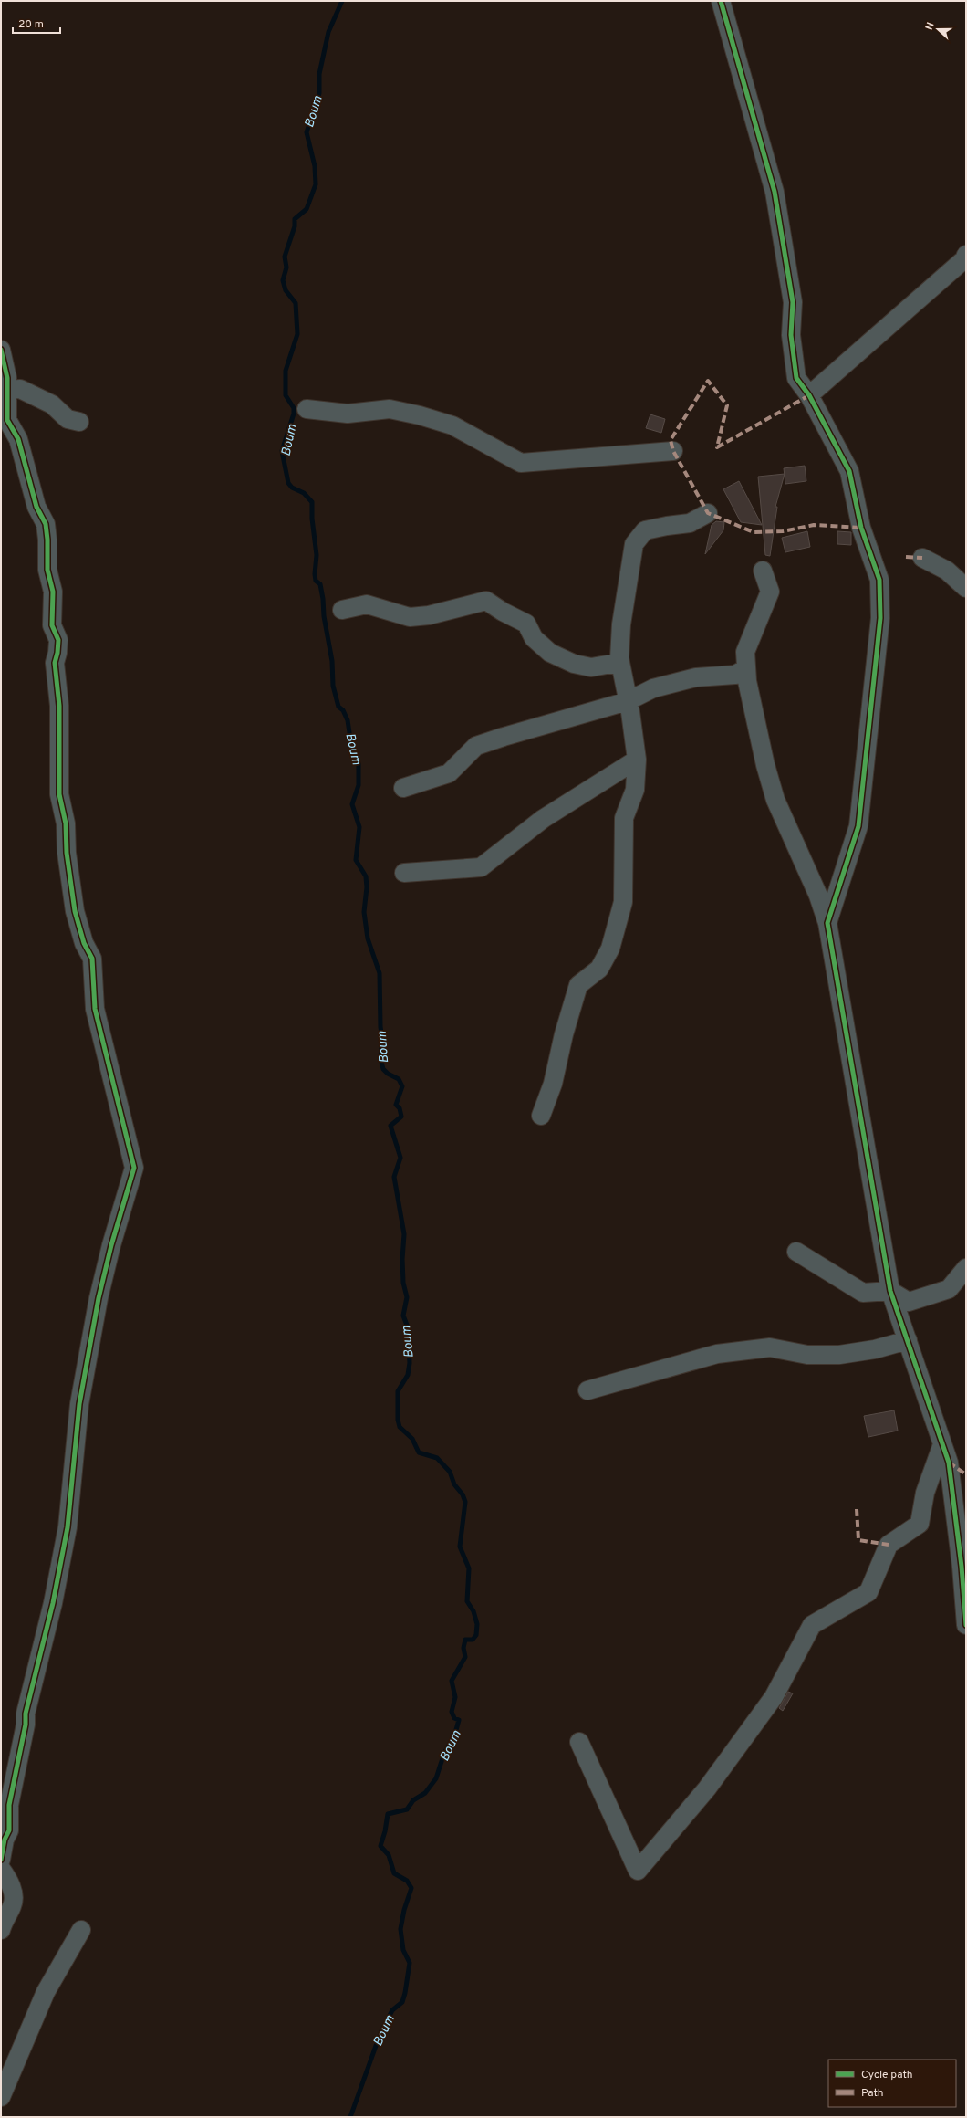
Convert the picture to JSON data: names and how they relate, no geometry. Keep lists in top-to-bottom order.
{
  "water": ["Boum"],
  "legend": ["Cycle path", "Path"],
  "scale_bar": "20 m",
  "north": "left"
}
